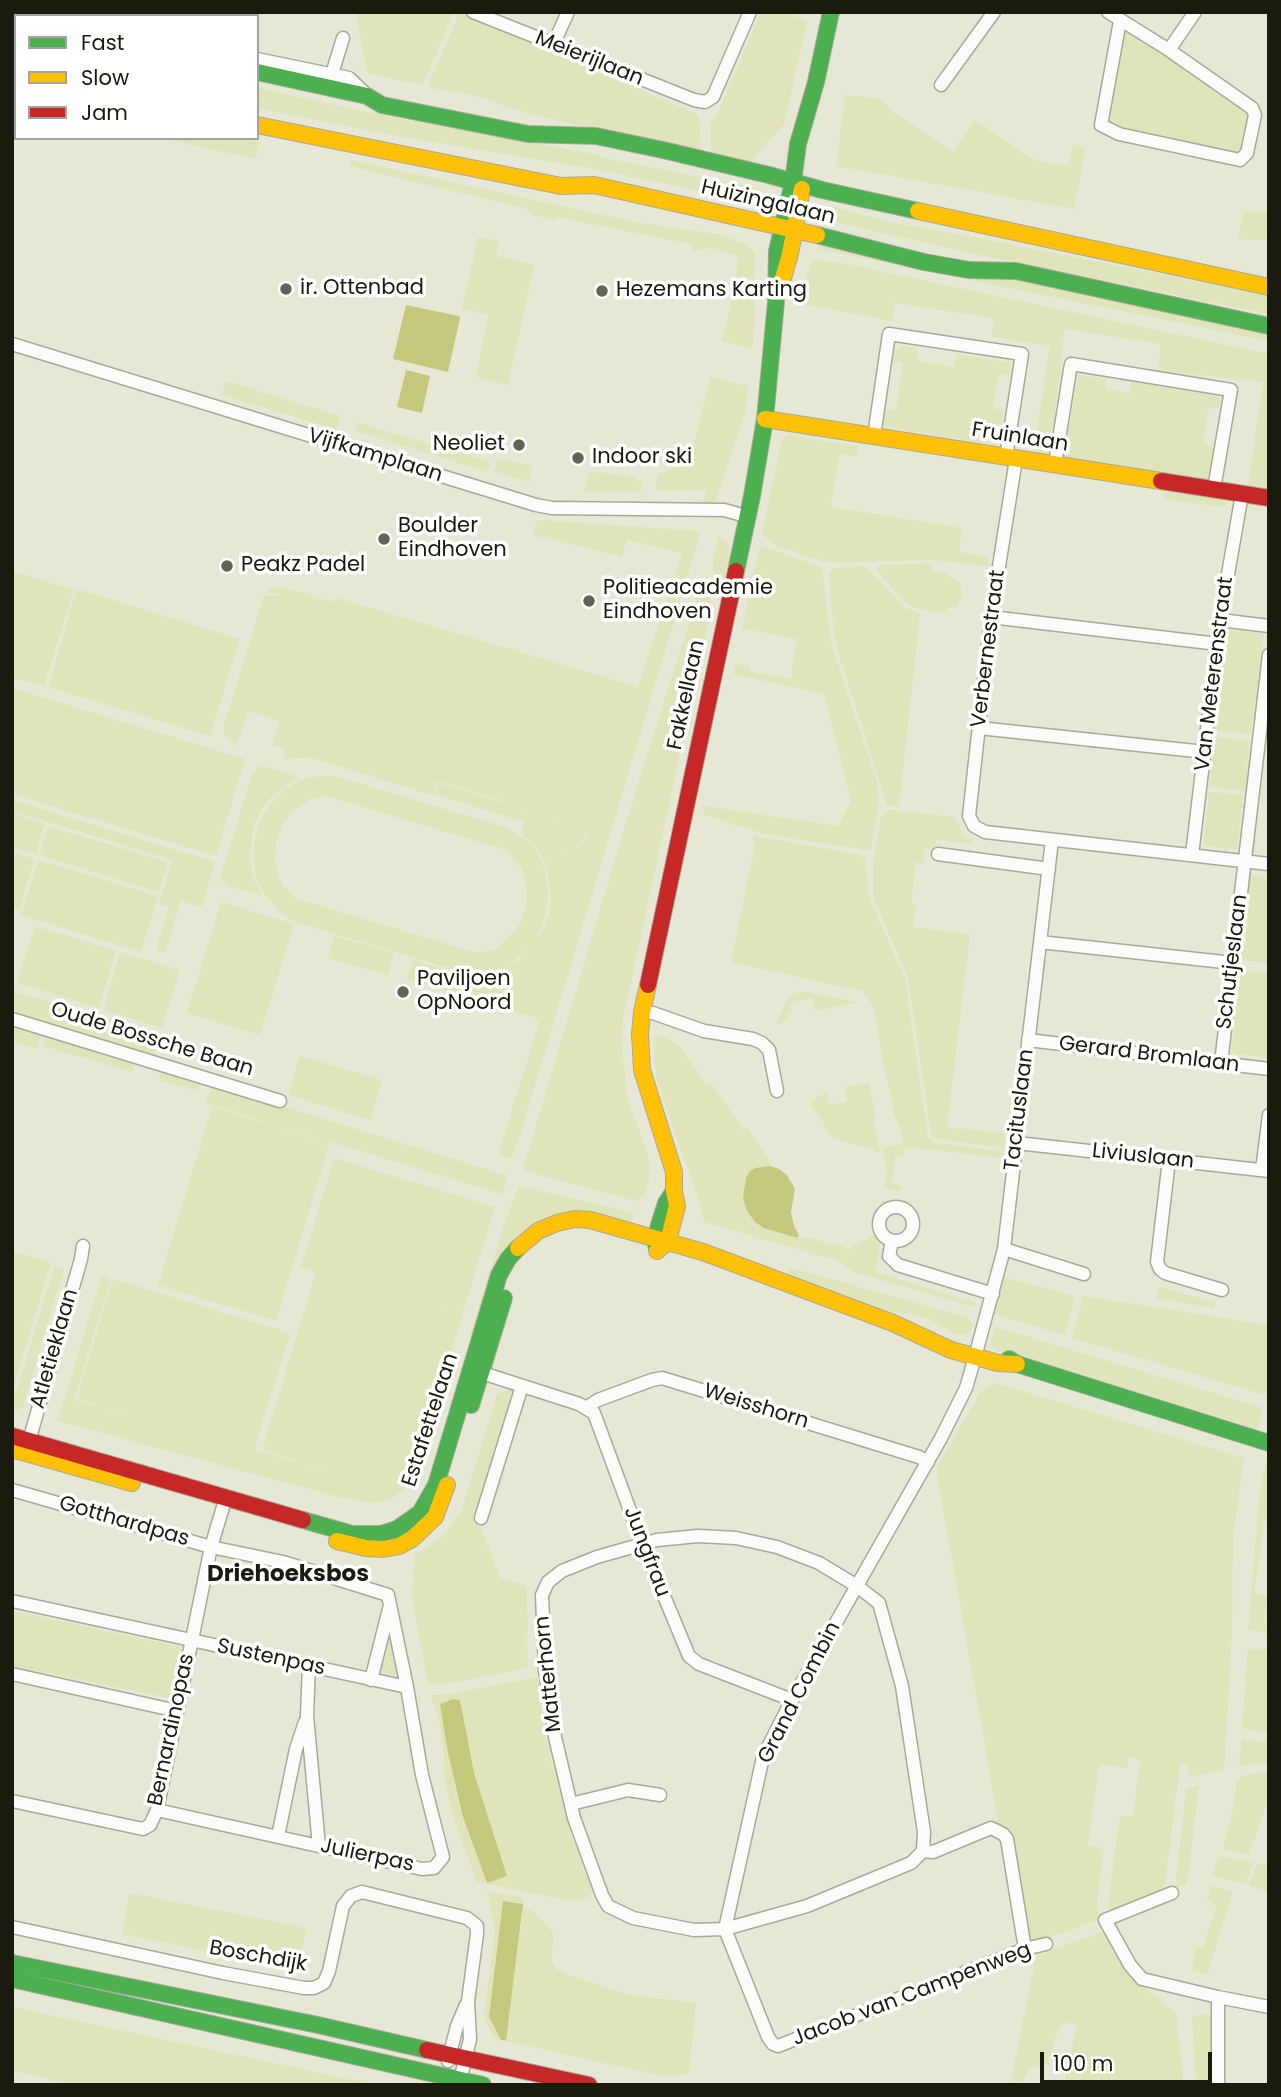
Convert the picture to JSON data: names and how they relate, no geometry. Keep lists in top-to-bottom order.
{
  "streets": {
    "main road": [
      "Huizingalaan",
      "Fruinlaan",
      "Fakkellaan",
      "Estafettelaan"
    ],
    "street": [
      "Meierijlaan",
      "Vijfkamplaan",
      "Verbernestraat",
      "Van Meterenstraat",
      "Schutjeslaan",
      "Oude Bossche Baan",
      "Gerard Bromlaan",
      "Tacituslaan",
      "Liviuslaan",
      "Atletieklaan",
      "Weisshorn",
      "Gotthardpas",
      "Jungfrau",
      "Sustenpas",
      "Matterhorn",
      "Grand Combin",
      "Bernardinopas",
      "Julierpas",
      "Boschdijk",
      "Jacob van Campenweg"
    ]
  },
  "crossings": [
    ["Huizingalaan", "Fakkellaan"],
    ["Fruinlaan", "Verbernestraat"],
    ["Fruinlaan", "Van Meterenstraat"],
    ["Fruinlaan", "Fakkellaan"],
    ["Vijfkamplaan", "Fakkellaan"],
    ["Verbernestraat", "Tacituslaan"],
    ["Fakkellaan", "Estafettelaan"],
    ["Schutjeslaan", "Gerard Bromlaan"],
    ["Gerard Bromlaan", "Tacituslaan"],
    ["Tacituslaan", "Liviuslaan"],
    ["Tacituslaan", "Grand Combin"],
    ["Atletieklaan", "Estafettelaan"],
    ["Weisshorn", "Jungfrau"],
    ["Weisshorn", "Grand Combin"],
    ["Estafettelaan", "Bernardinopas"],
    ["Gotthardpas", "Bernardinopas"],
    ["Jungfrau", "Matterhorn"],
    ["Jungfrau", "Grand Combin"],
    ["Sustenpas", "Bernardinopas"],
    ["Sustenpas", "Julierpas"],
    ["Matterhorn", "Grand Combin"],
    ["Matterhorn", "Jacob van Campenweg"],
    ["Grand Combin", "Jacob van Campenweg"],
    ["Bernardinopas", "Julierpas"]
  ],
  "districts": ["Driehoeksbos"],
  "places": [
    "ir. Ottenbad",
    "Hezemans Karting",
    "Neoliet",
    "Indoor ski",
    "Boulder Eindhoven",
    "Peakz Padel",
    "Politieacademie Eindhoven",
    "Paviljoen OpNoord"
  ],
  "legend": ["Fast", "Slow", "Jam"],
  "scale_bar": "100 m"
}
